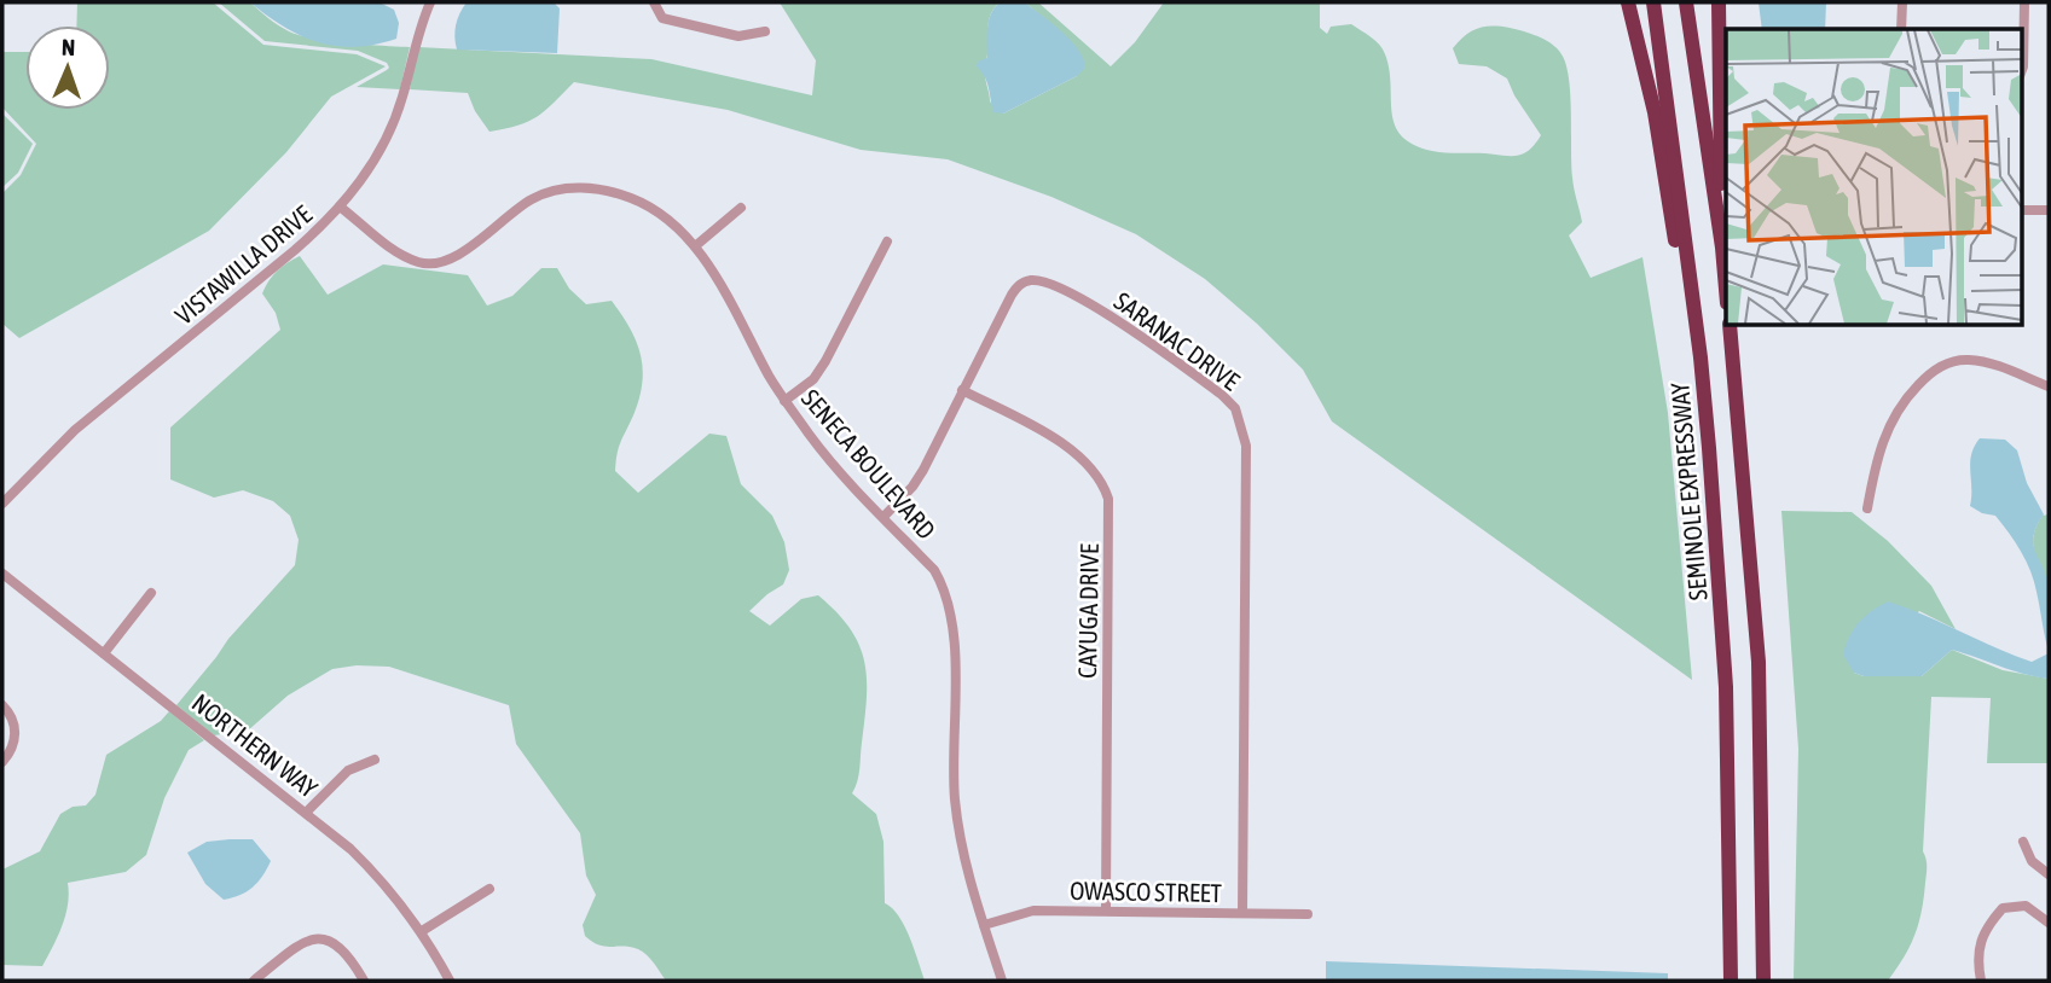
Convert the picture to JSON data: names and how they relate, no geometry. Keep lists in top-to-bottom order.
{
  "streets": {
    "highway": ["SEMINOLE EXPRESSWAY"],
    "street": [
      "VISTAWILLA DRIVE",
      "SARANAC DRIVE",
      "SENECA BOULEVARD",
      "CAYUGA DRIVE",
      "NORTHERN WAY",
      "OWASCO STREET"
    ]
  },
  "crossings": [
    ["VISTAWILLA DRIVE", "SENECA BOULEVARD"],
    ["SARANAC DRIVE", "SENECA BOULEVARD"],
    ["SARANAC DRIVE", "CAYUGA DRIVE"],
    ["SARANAC DRIVE", "OWASCO STREET"],
    ["SENECA BOULEVARD", "OWASCO STREET"],
    ["CAYUGA DRIVE", "OWASCO STREET"]
  ],
  "north": "top"
}
